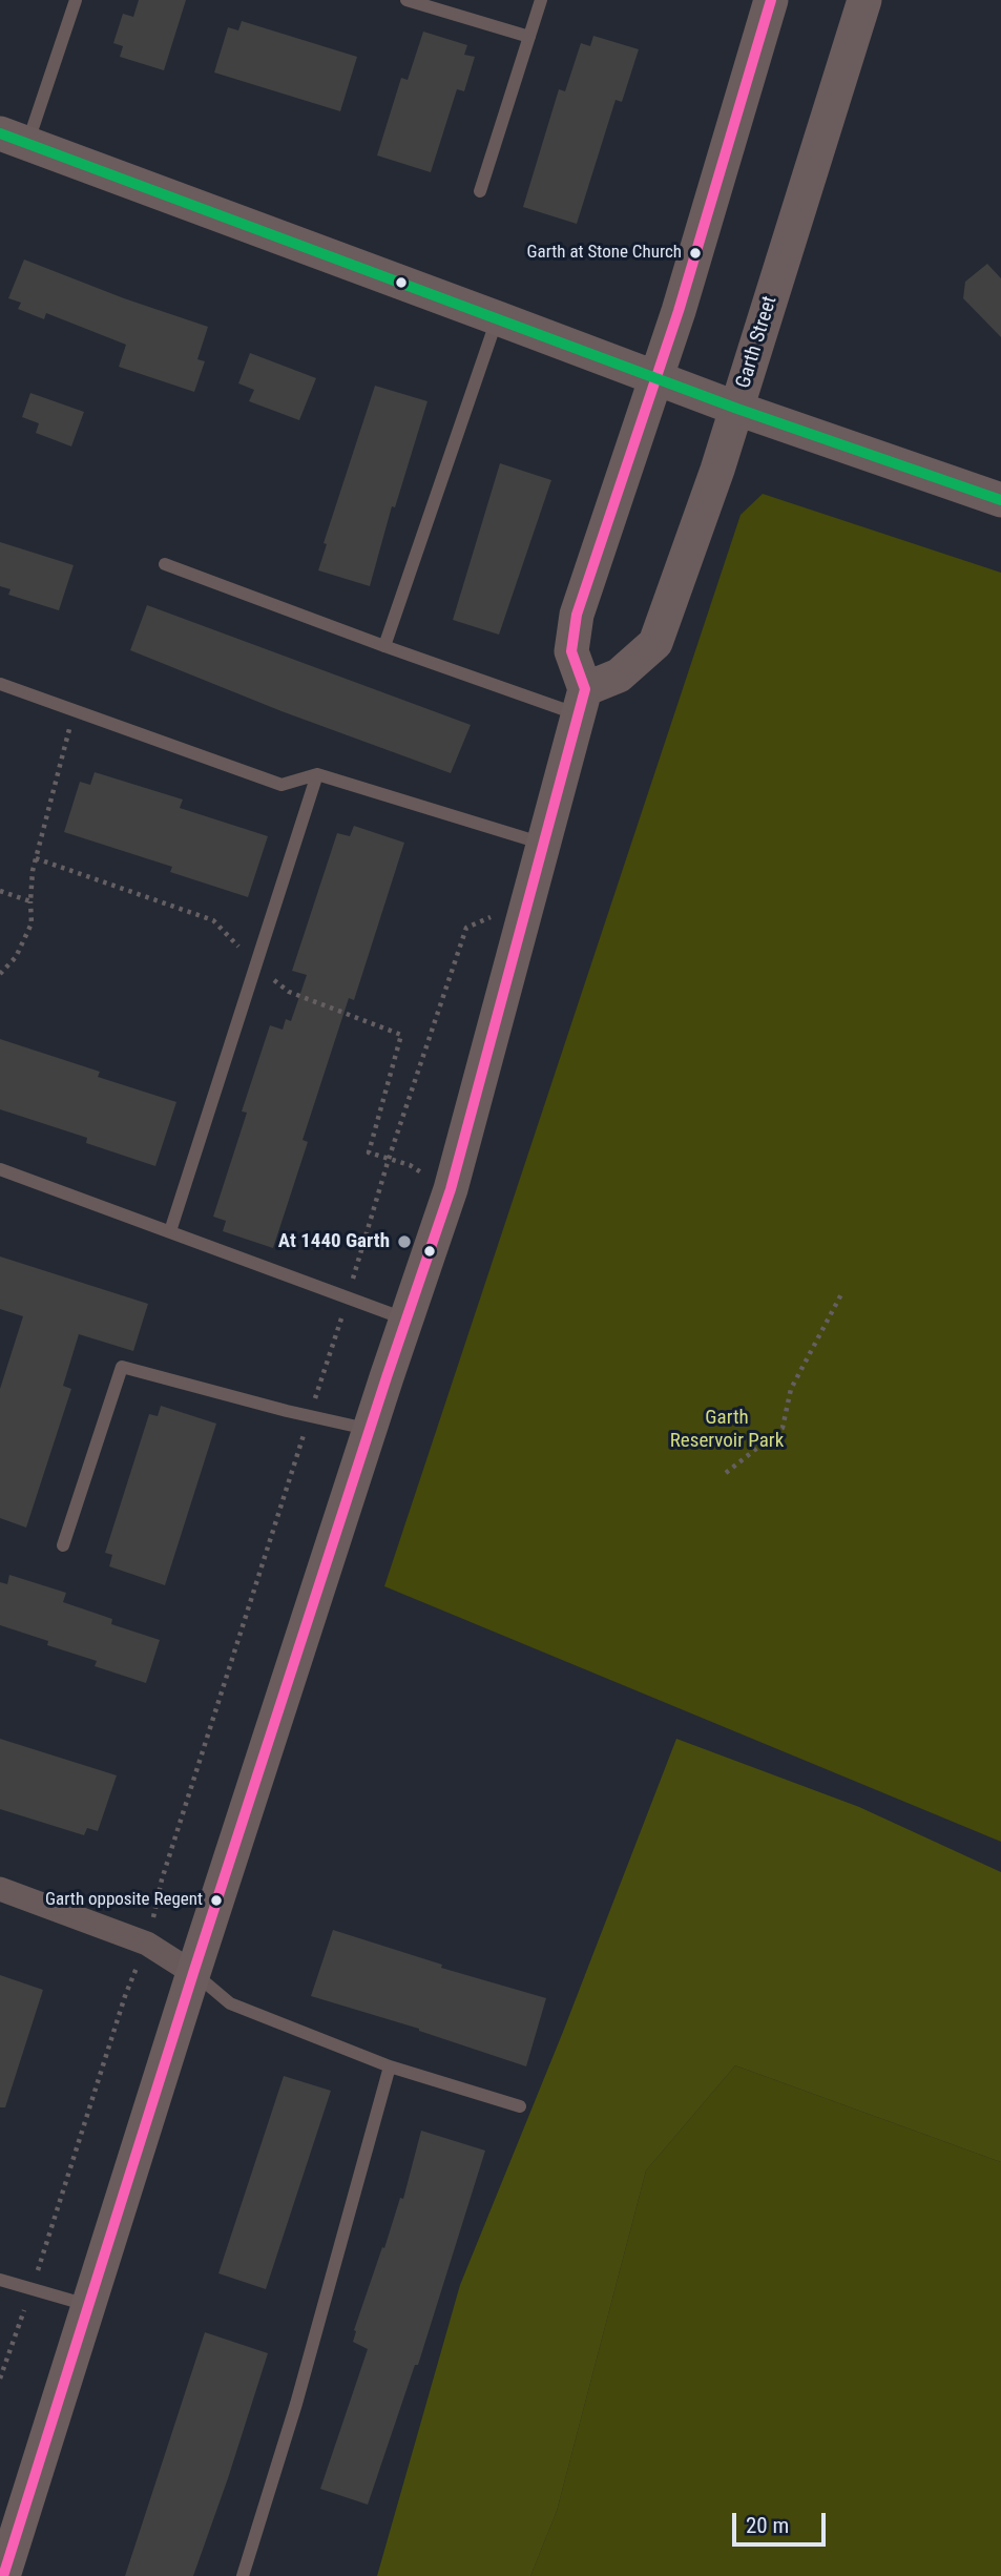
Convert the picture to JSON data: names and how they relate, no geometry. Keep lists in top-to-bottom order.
{
  "streets": {
    "main road": ["Garth Street"]
  },
  "parks": ["Garth Reservoir Park"],
  "places": ["Garth at Stone Church", "At 1440 Garth", "Garth opposite Regent"],
  "scale_bar": "20 m"
}
